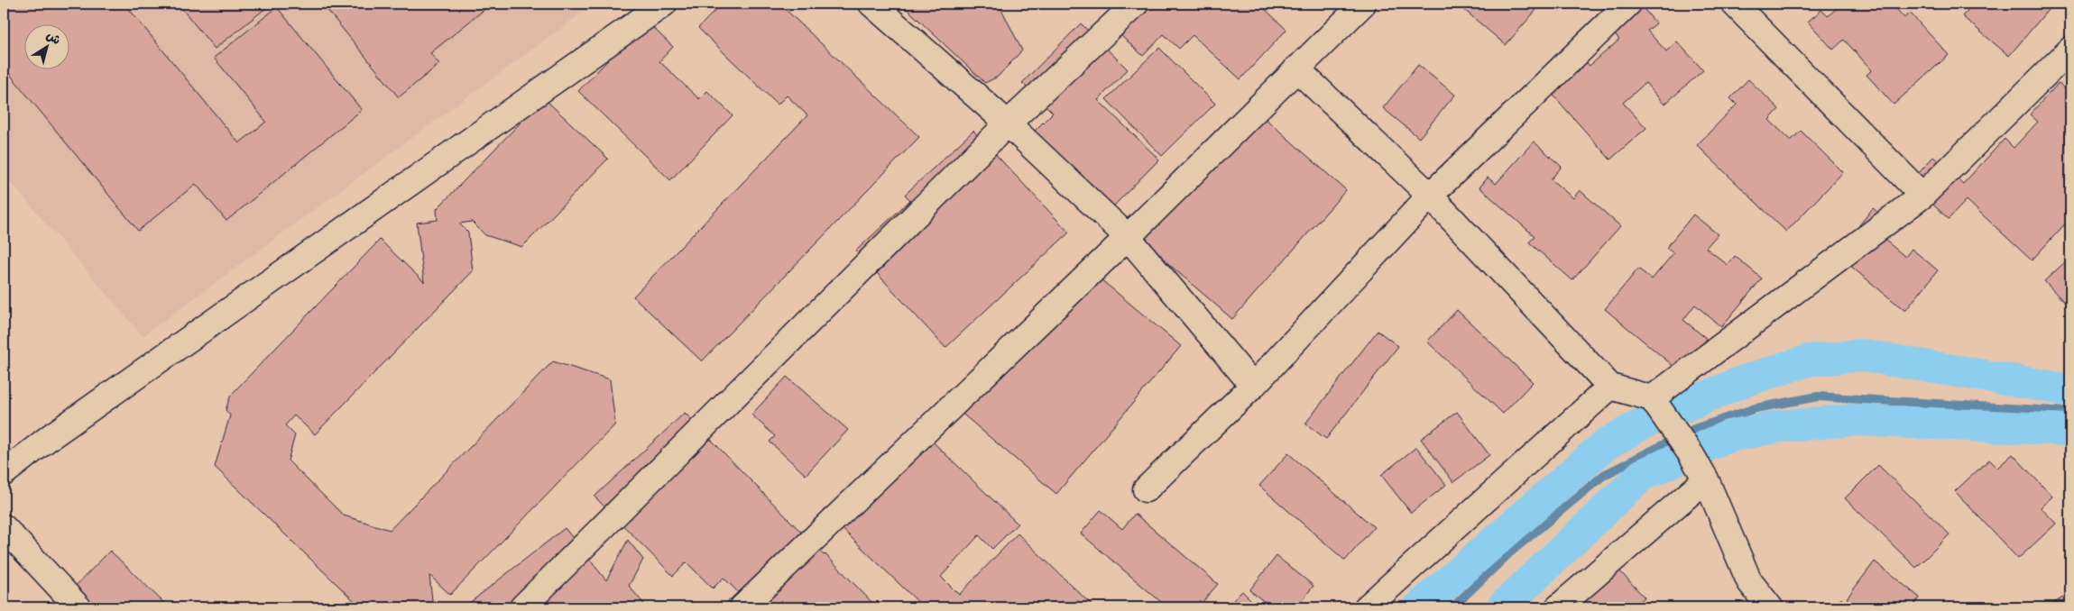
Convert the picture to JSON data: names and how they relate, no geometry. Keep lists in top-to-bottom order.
{
  "north": "top right"
}
